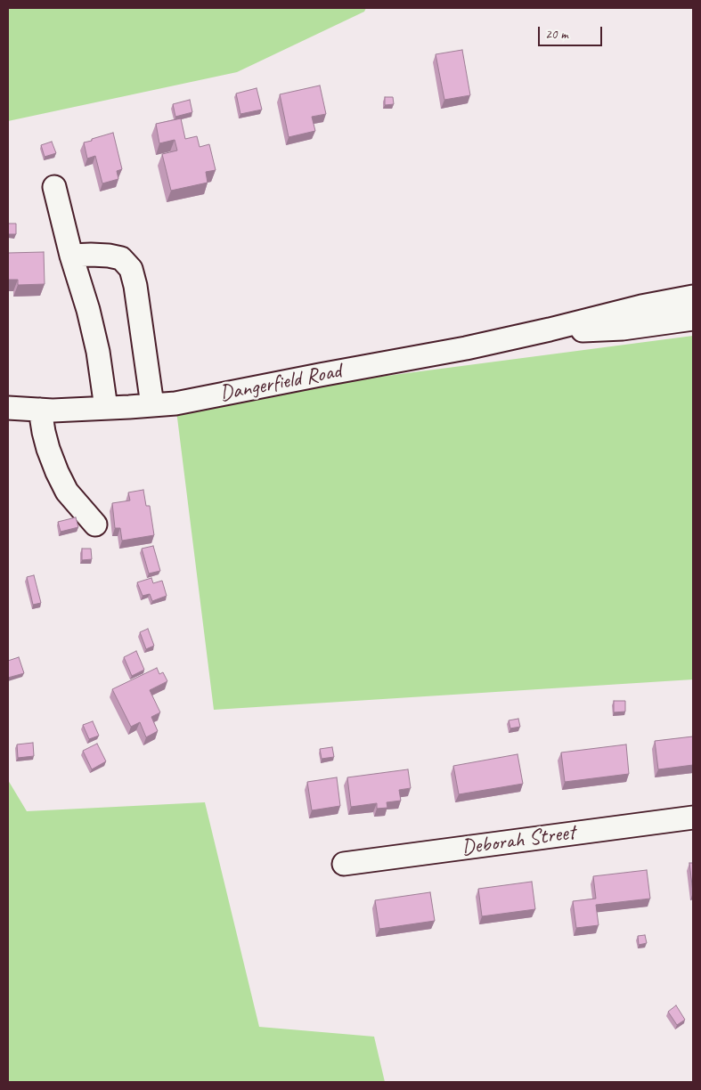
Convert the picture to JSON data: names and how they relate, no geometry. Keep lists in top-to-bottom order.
{
  "streets": {
    "street": ["Dangerfield Road", "Deborah Street"]
  },
  "scale_bar": "20 m"
}
